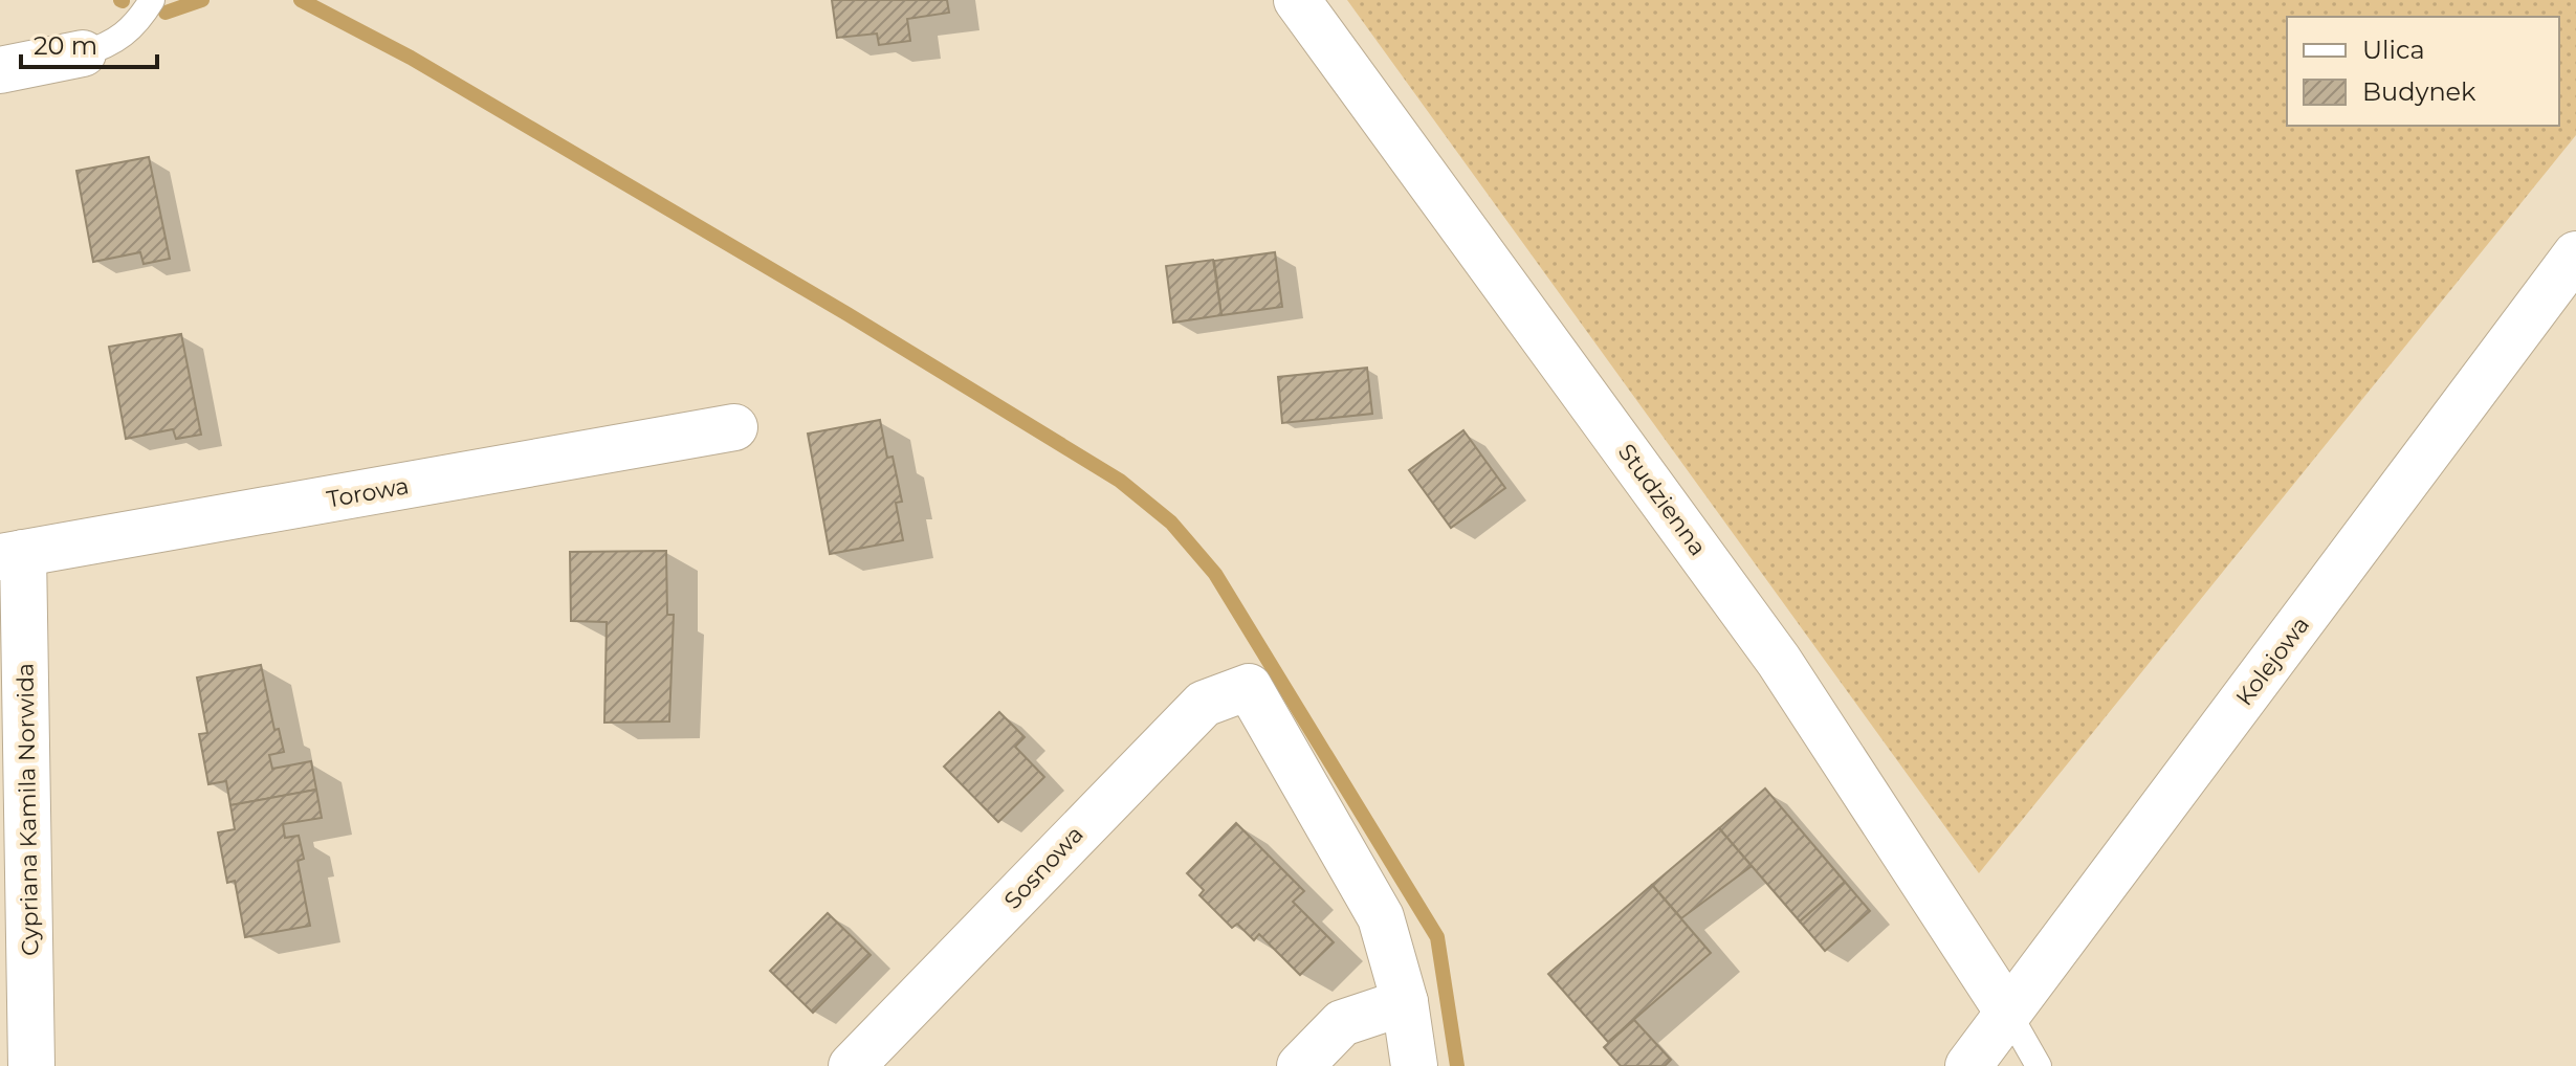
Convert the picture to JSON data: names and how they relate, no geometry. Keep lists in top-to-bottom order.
{
  "streets": {
    "street": [
      "Torowa",
      "Studzienna",
      "Kolejowa",
      "Cypriana Kamila Norwida",
      "Sosnowa"
    ]
  },
  "crossings": [
    ["Torowa", "Cypriana Kamila Norwida"],
    ["Studzienna", "Kolejowa"]
  ],
  "legend": ["Ulica", "Budynek"],
  "scale_bar": "20 m"
}
